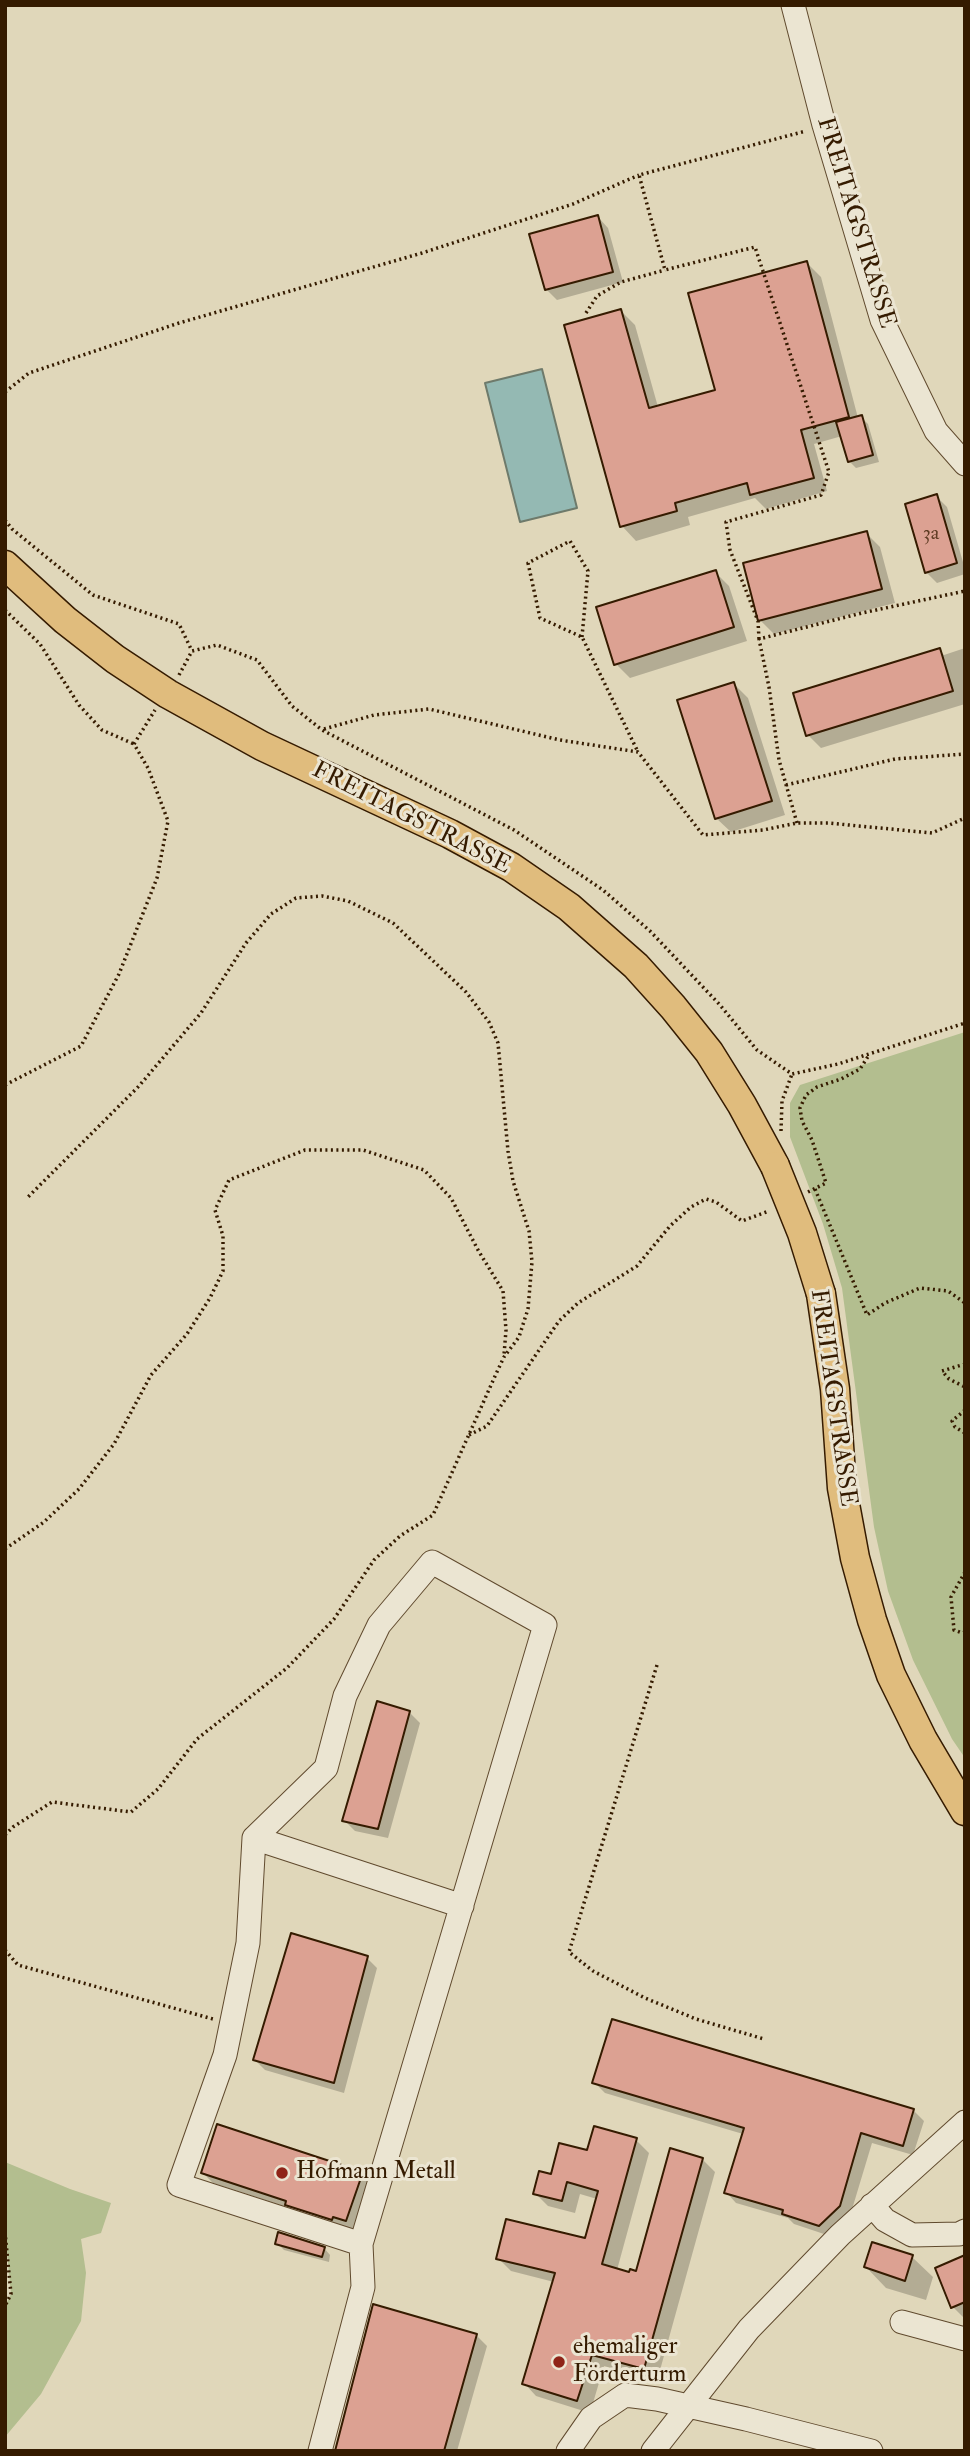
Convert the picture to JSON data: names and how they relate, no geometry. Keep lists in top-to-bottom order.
{
  "streets": {
    "main road": ["FREITAGSTRASSE"]
  },
  "places": ["Hofmann Metall", "ehemaliger Förderturm"],
  "house_numbers": ["3a"]
}
